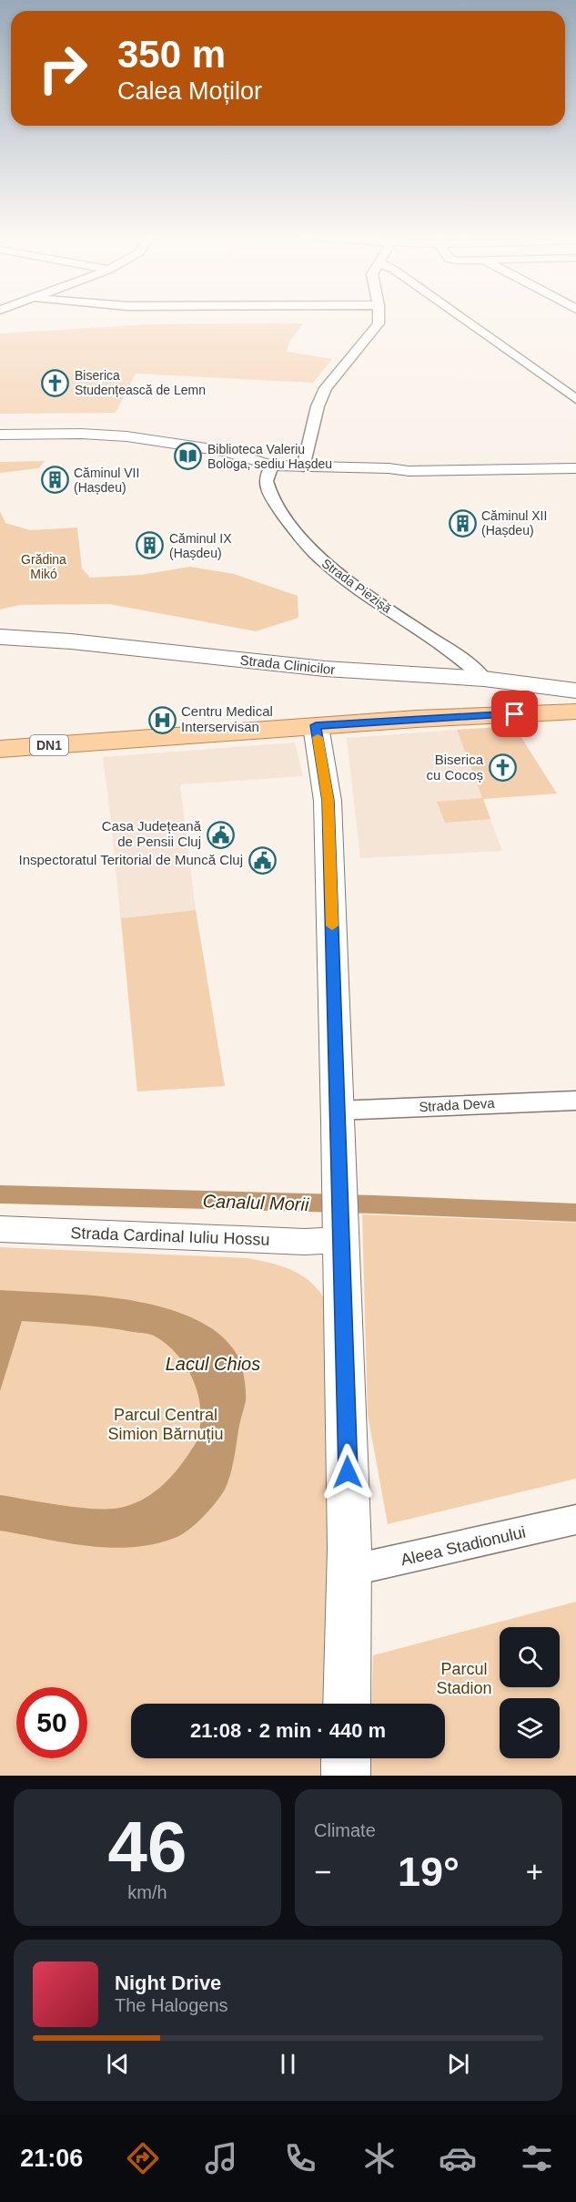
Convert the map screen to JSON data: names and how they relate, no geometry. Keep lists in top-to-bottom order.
{
  "streets": {
    "main road": ["Strada Clinicilor", "DN1"],
    "street": [
      "Strada Piezișă",
      "Strada Deva",
      "Strada Cardinal Iuliu Hossu",
      "Aleea Stadionului"
    ]
  },
  "crossings": [
    ["Strada Piezișă", "Strada Clinicilor"]
  ],
  "water": ["Canalul Morii", "Lacul Chios"],
  "parks": ["Grădina Mikó", "Parcul Central Simion Bărnuțiu", "Parcul Stadion"],
  "places": {
    "church": ["Biserica Studențească de Lemn", "Biserica cu Cocoș"],
    "library": ["Biblioteca Valeriu Bologa, sediu Hașdeu"],
    "building": ["Căminul VII (Hașdeu)", "Căminul XII (Hașdeu)", "Căminul IX (Hașdeu)"],
    "hospital": ["Centru Medical Interservisan"],
    "public building": ["Casa Județeană de Pensii Cluj", "Inspectoratul Teritorial de Muncă Cluj"]
  },
  "page": {
    "turn": ["350 m", "Calea Moților"],
    "limit": "50",
    "trip": "21:08 · 2 min · 440 m",
    "tile": [
      ["46", "km/h"],
      "Climate"
    ],
    "heat": ["−", "19°", "+"],
    "song": ["Night Drive", "The Halogens"],
    "tabs": "21:06"
  }
}
